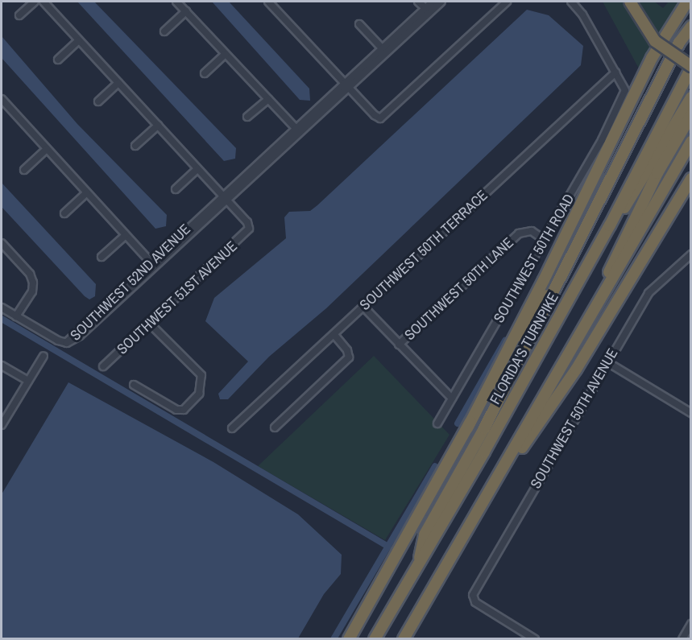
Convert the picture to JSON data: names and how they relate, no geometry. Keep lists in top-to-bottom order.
{
  "streets": {
    "highway": ["FLORIDA'S TURNPIKE"],
    "street": [
      "SOUTHWEST 50TH TERRACE",
      "SOUTHWEST 50TH ROAD",
      "SOUTHWEST 52ND AVENUE",
      "SOUTHWEST 50TH LANE",
      "SOUTHWEST 51ST AVENUE",
      "SOUTHWEST 50TH AVENUE"
    ]
  },
  "crossings": [
    ["SOUTHWEST 50TH TERRACE", "SOUTHWEST 50TH ROAD"],
    ["SOUTHWEST 50TH ROAD", "SOUTHWEST 50TH LANE"],
    ["SOUTHWEST 52ND AVENUE", "SOUTHWEST 51ST AVENUE"]
  ]
}
